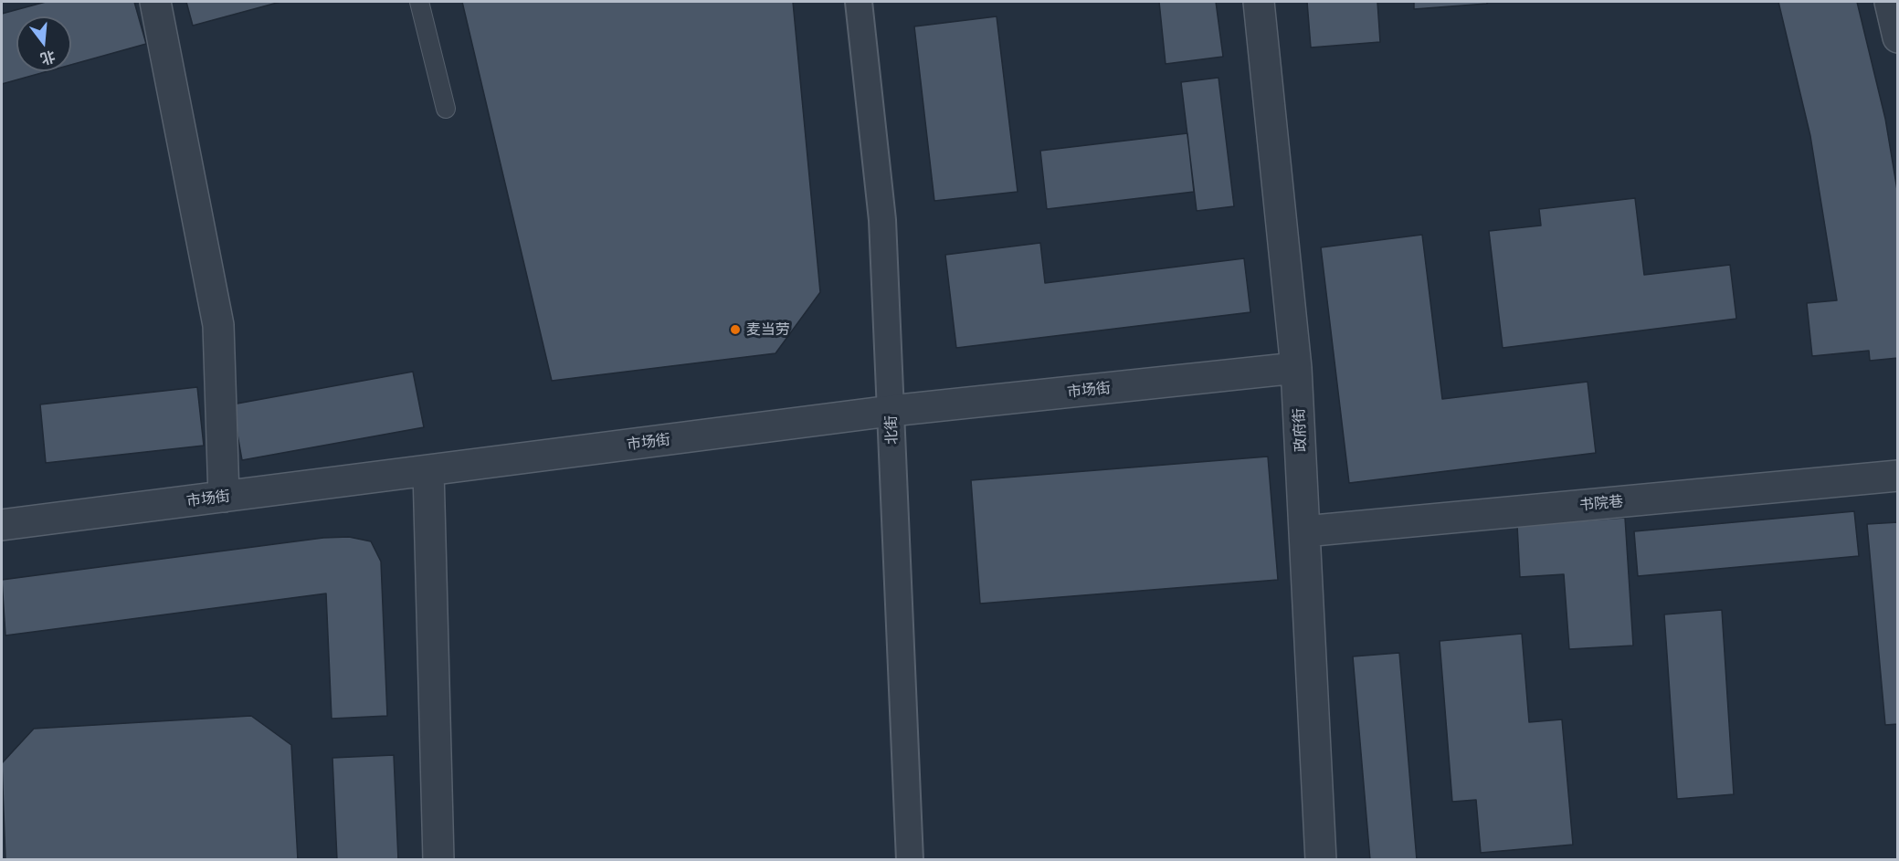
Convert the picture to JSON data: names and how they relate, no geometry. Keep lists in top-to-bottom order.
{
  "streets": {
    "street": [
      "市场街",
      "北街",
      "政府街",
      "书院巷"
    ]
  },
  "crossings": [
    ["市场街", "北街"],
    ["市场街", "政府街"],
    ["政府街", "书院巷"]
  ],
  "places": ["麦当劳"],
  "north": "bottom"
}
